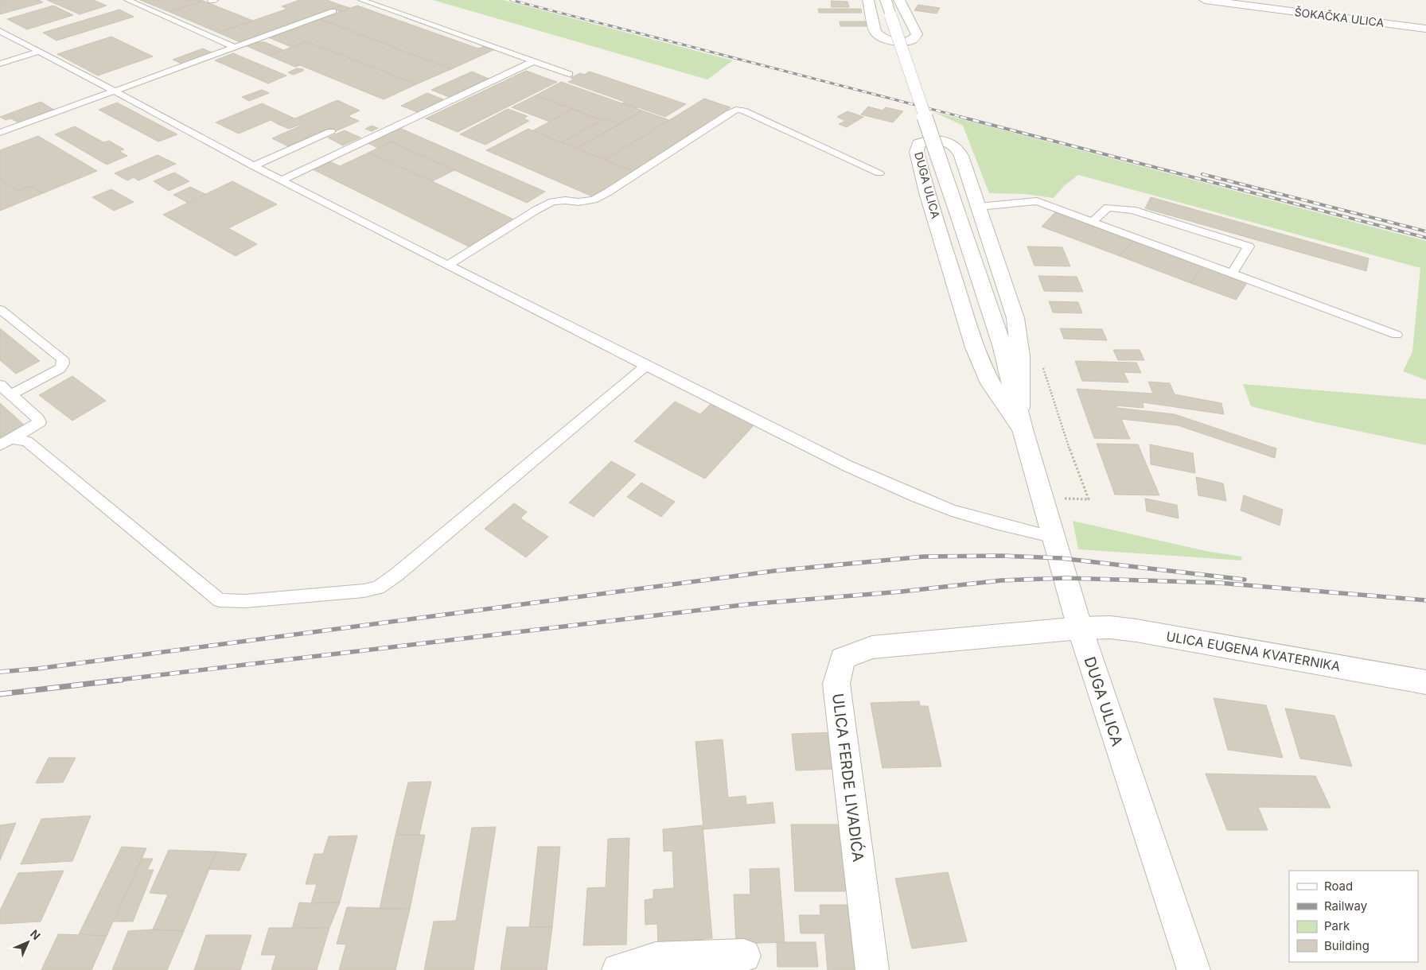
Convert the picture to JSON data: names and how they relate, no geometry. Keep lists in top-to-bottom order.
{
  "streets": {
    "street": [
      "ŠOKAČKA ULICA",
      "DUGA ULICA",
      "ULICA EUGENA KVATERNIKA",
      "ULICA FERDE LIVADIĆA"
    ]
  },
  "crossings": [
    ["DUGA ULICA", "ULICA EUGENA KVATERNIKA"],
    ["DUGA ULICA", "ULICA FERDE LIVADIĆA"],
    ["ULICA EUGENA KVATERNIKA", "ULICA FERDE LIVADIĆA"]
  ],
  "legend": [
    "Road",
    "Railway",
    "Park",
    "Building"
  ],
  "north": "top right"
}
